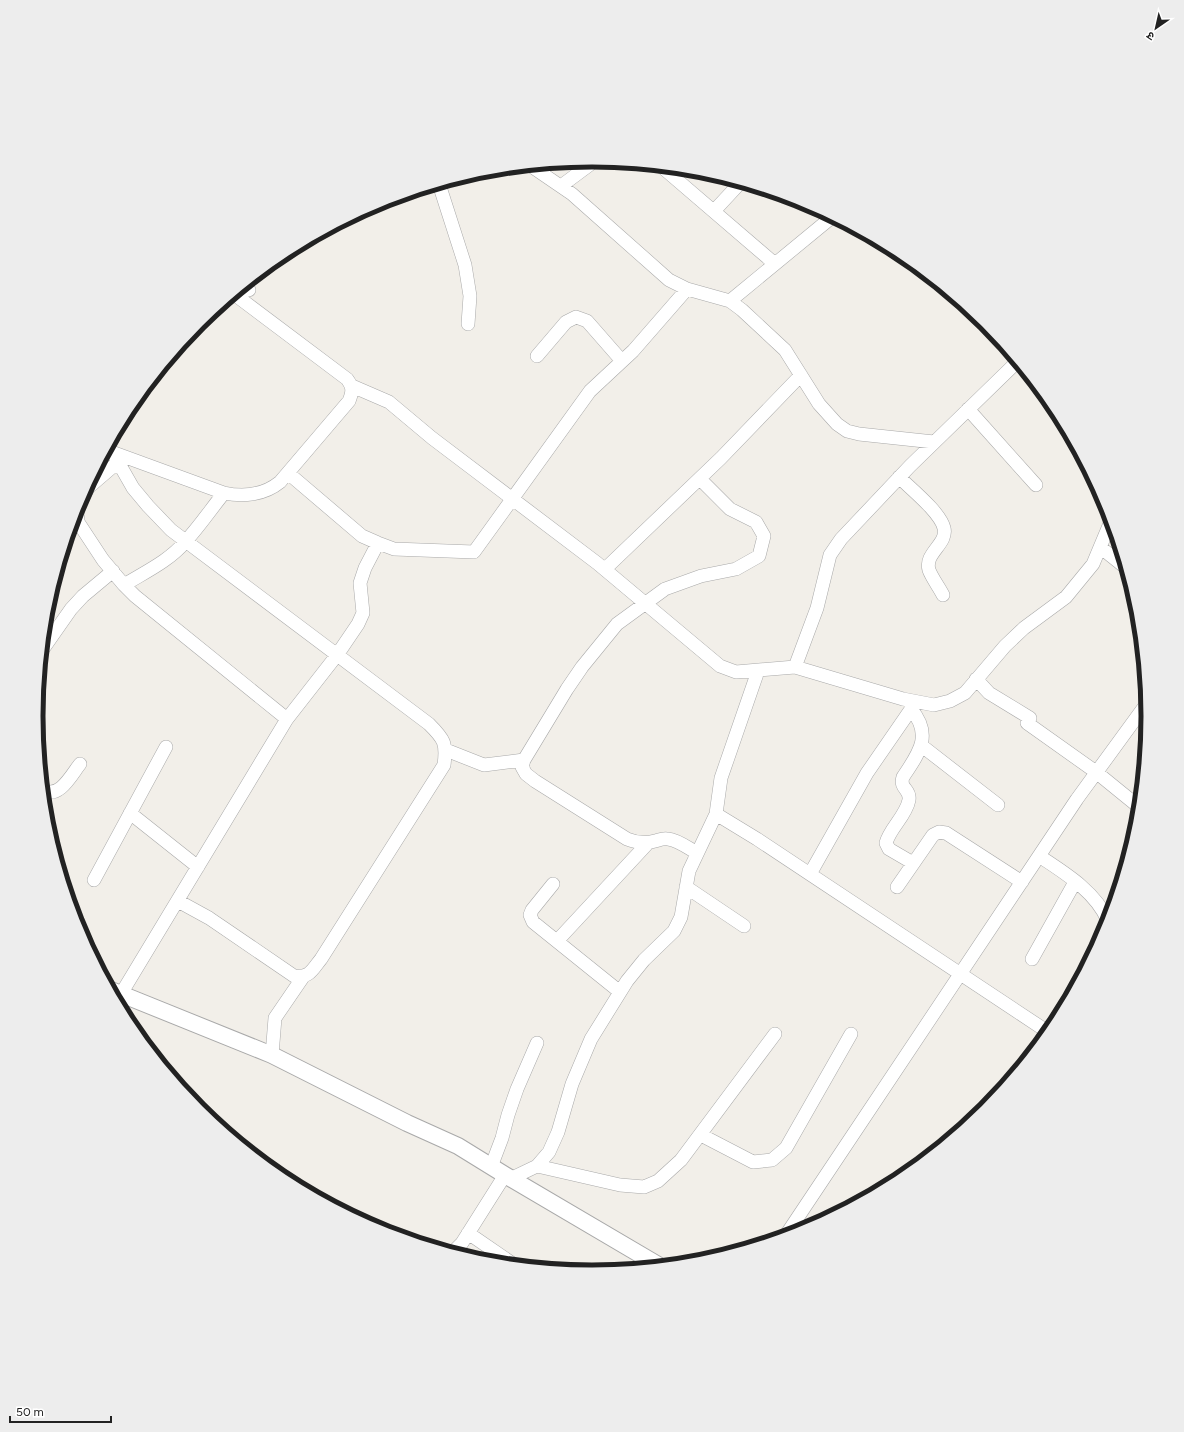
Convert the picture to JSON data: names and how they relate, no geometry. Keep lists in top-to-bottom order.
{
  "scale_bar": "50 m",
  "north": "bottom left"
}
